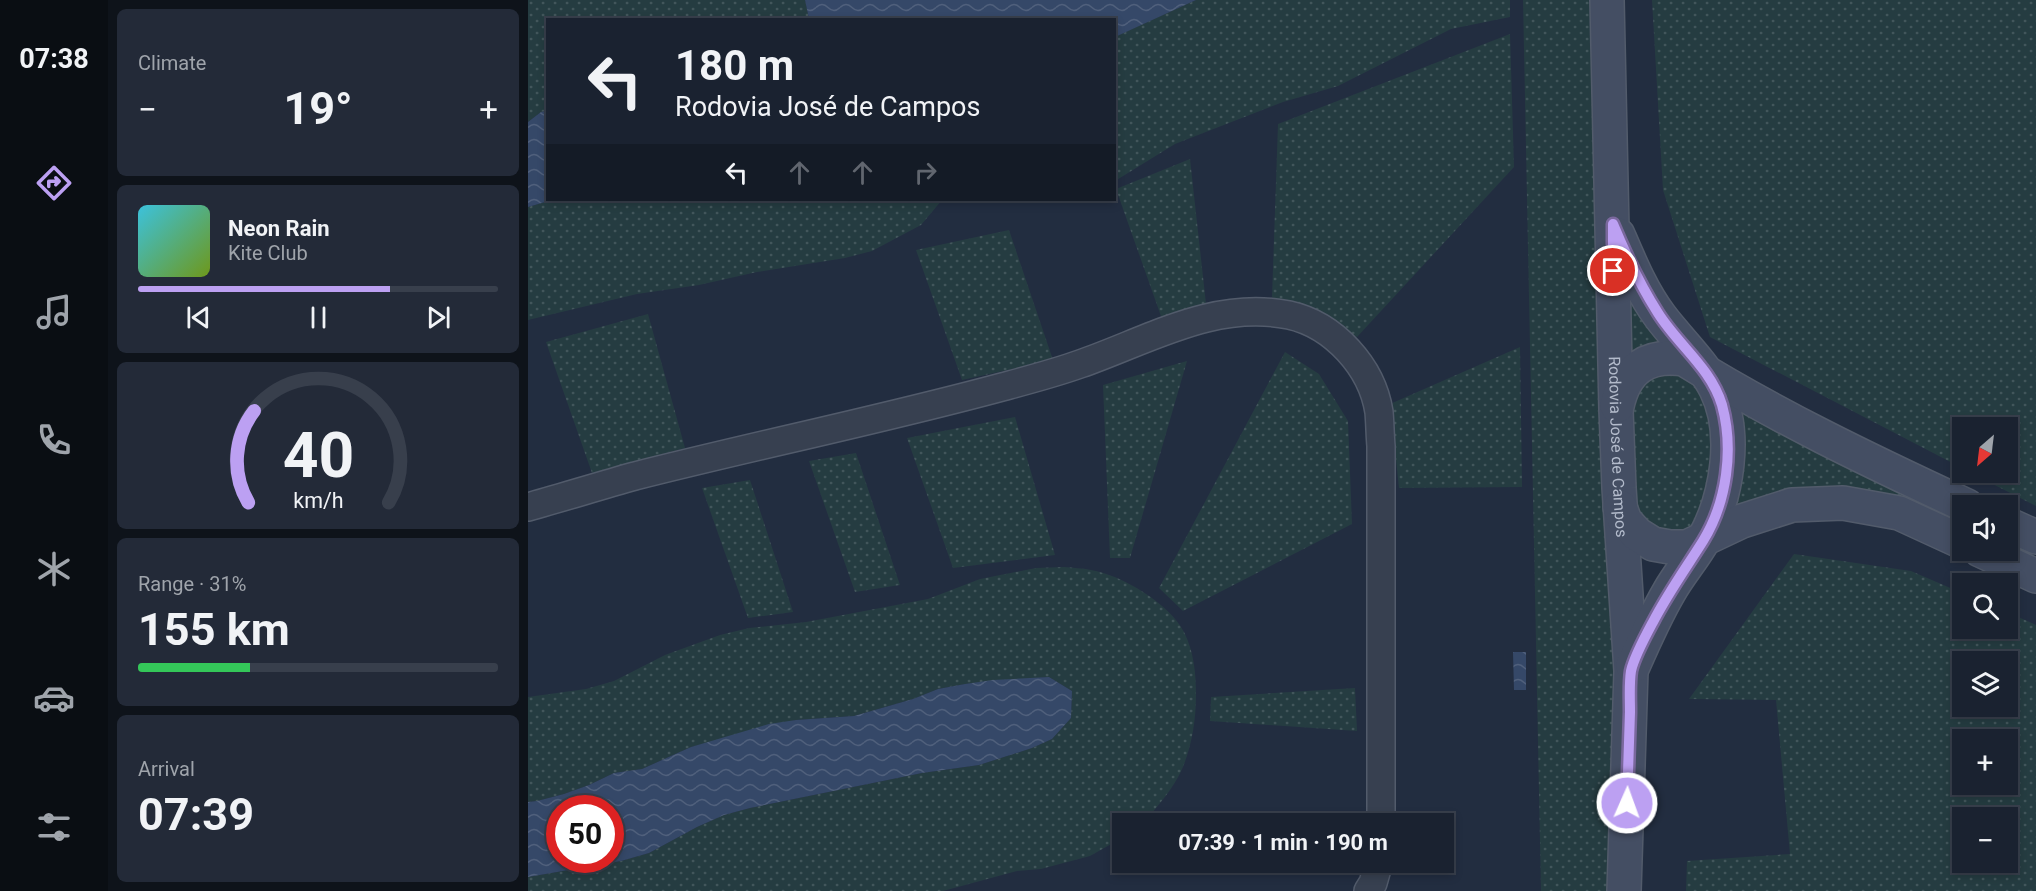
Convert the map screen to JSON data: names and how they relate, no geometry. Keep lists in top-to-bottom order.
{
  "streets": {
    "main road": ["Rodovia José de Campos"]
  },
  "north": "bottom left",
  "page": {
    "tabs": "07:38",
    "tile": [
      "Climate",
      ["Range · 31%", "155 km"],
      ["Arrival", "07:39"]
    ],
    "turn": ["180 m", "Rodovia José de Campos"],
    "heat": ["−", "19°", "+"],
    "song": ["Neon Rain", "Kite Club"],
    "map_buttons": ["+", "−"],
    "limit": "50",
    "trip": "07:39 · 1 min · 190 m",
    "gauge": ["40", "km/h"]
  }
}
